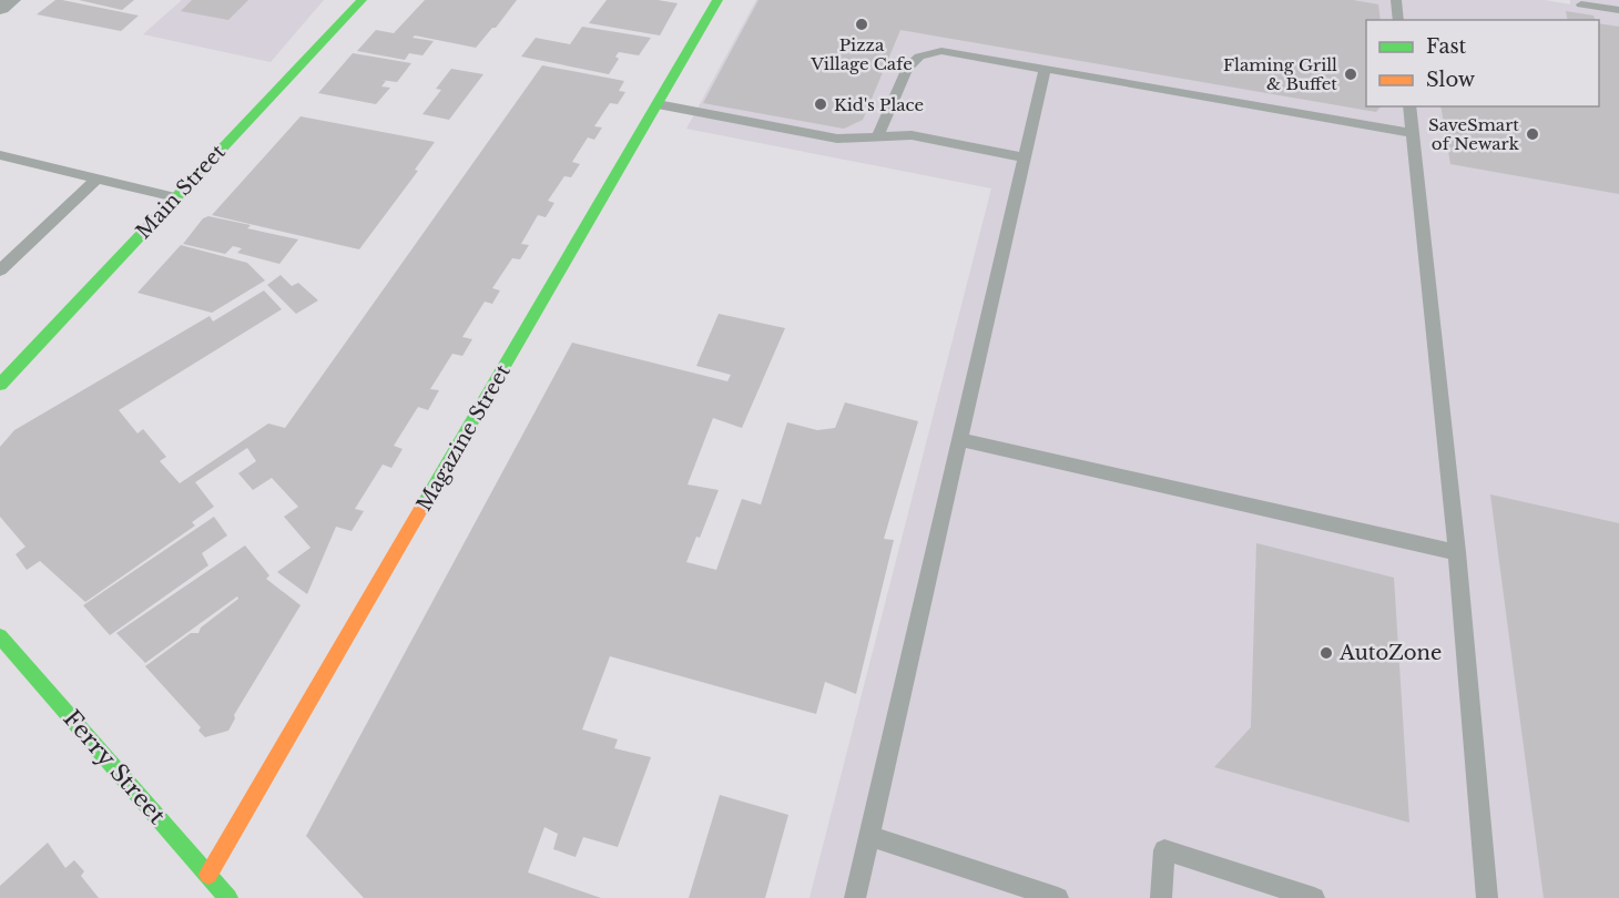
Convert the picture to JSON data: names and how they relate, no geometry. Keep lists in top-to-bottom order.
{
  "streets": {
    "street": ["Main Street", "Magazine Street", "Ferry Street"]
  },
  "crossings": [
    ["Magazine Street", "Ferry Street"]
  ],
  "places": [
    "Pizza Village Cafe",
    "Flaming Grill & Buffet",
    "Kid's Place",
    "SaveSmart of Newark",
    "AutoZone"
  ],
  "legend": ["Fast", "Slow"]
}
